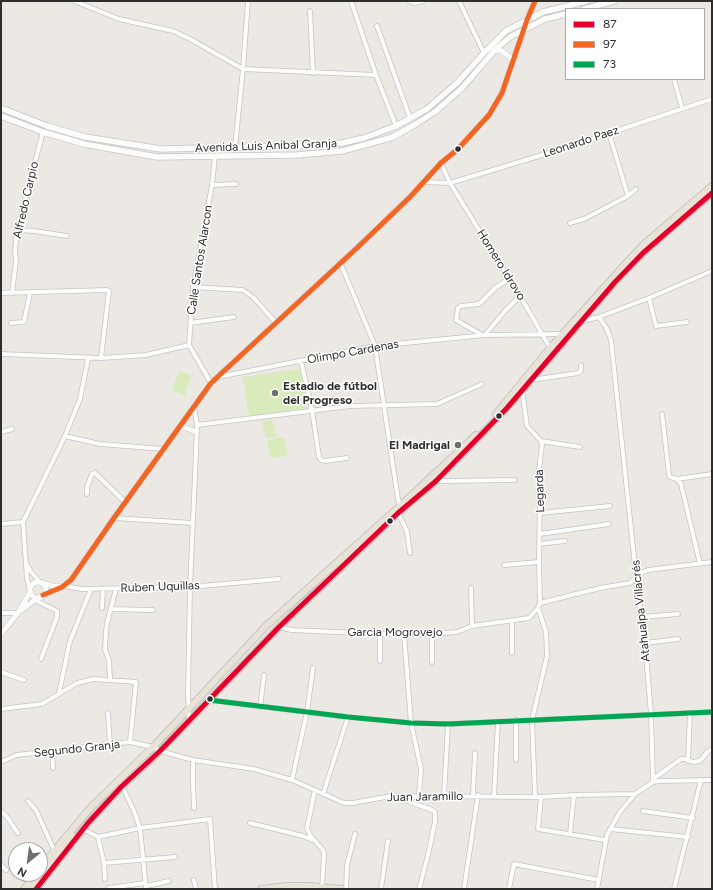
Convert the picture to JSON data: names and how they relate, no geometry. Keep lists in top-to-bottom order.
{
  "streets": {
    "main road": ["Avenida Luis Anibal Granja"],
    "street": [
      "Leonardo Paez",
      "Alfredo Carpio",
      "Calle Santos Alarcon",
      "Homero Idrovo",
      "Olimpo Cardenas",
      "Legarda",
      "Ruben Uquillas",
      "Atahualpa Villacrés",
      "Garcia Mogrovejo",
      "Segundo Granja",
      "Juan Jaramillo"
    ]
  },
  "crossings": [
    ["Leonardo Paez", "Homero Idrovo"],
    ["Avenida Luis Anibal Granja", "Alfredo Carpio"],
    ["Avenida Luis Anibal Granja", "Calle Santos Alarcon"],
    ["Homero Idrovo", "Olimpo Cardenas"],
    ["Segundo Granja", "Juan Jaramillo"]
  ],
  "places": ["Estadio de fútbol del Progreso", "El Madrigal"],
  "lines": ["transit line 97", "transit line 87", "transit line 73"],
  "legend": ["87", "97", "73"],
  "north": "bottom left"
}
